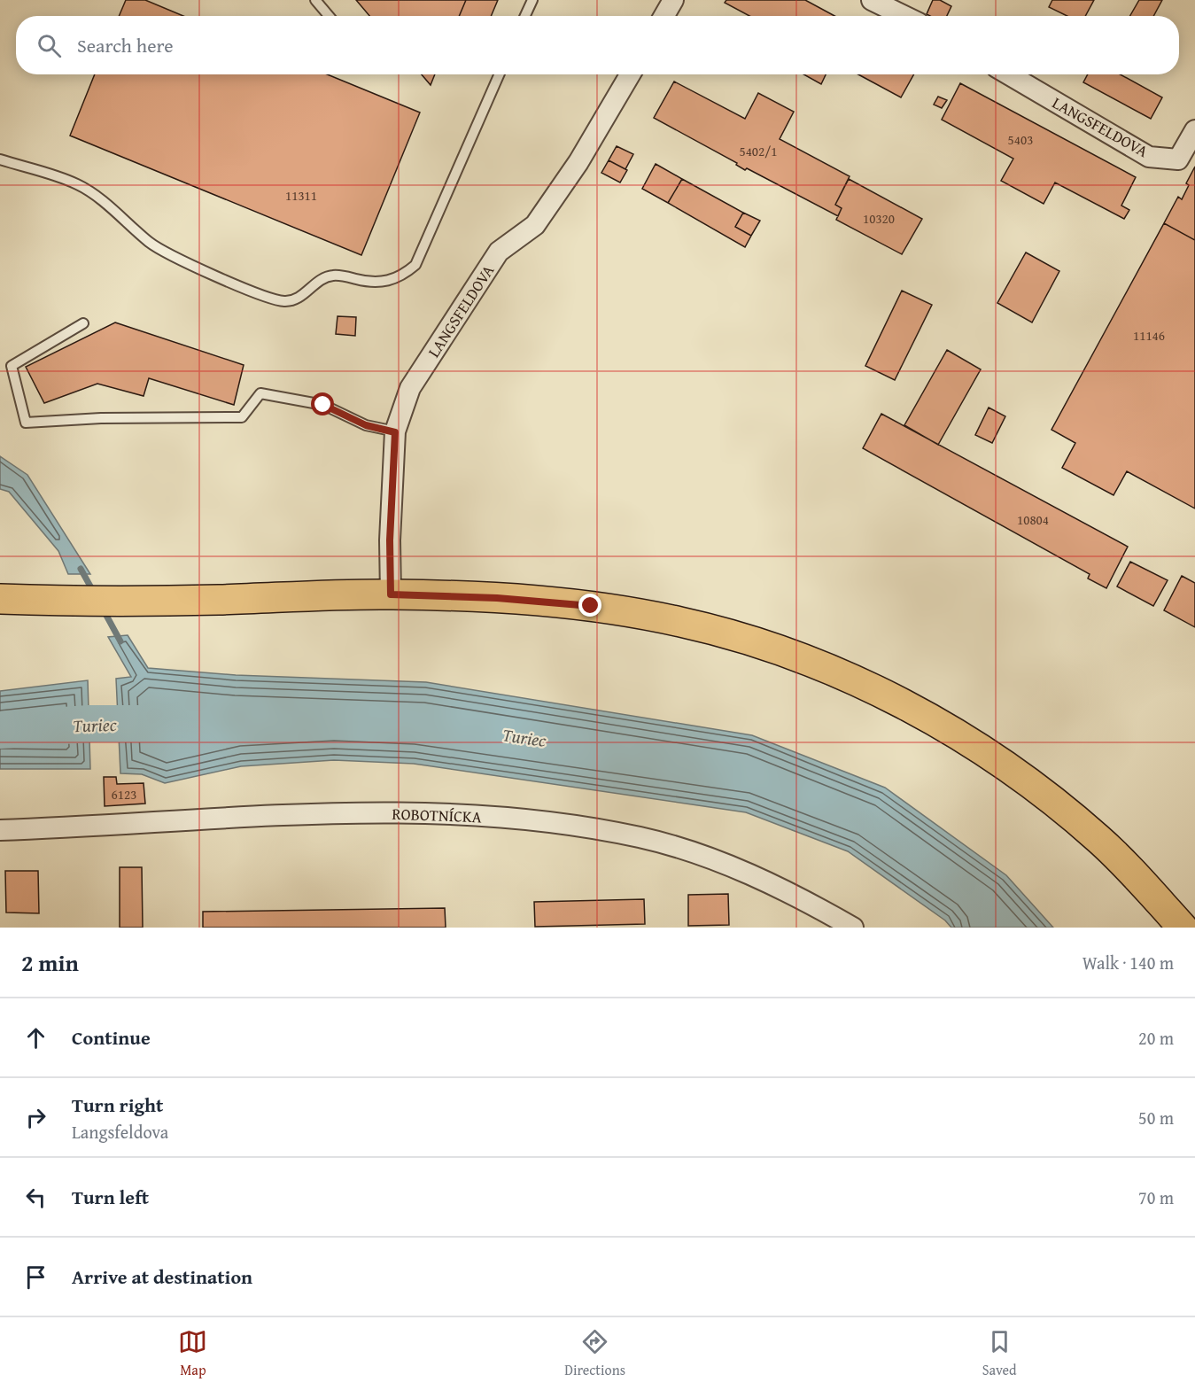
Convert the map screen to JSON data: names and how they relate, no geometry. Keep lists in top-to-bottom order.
{
  "streets": {
    "street": ["LANGSFELDOVA", "ROBOTNÍCKA"]
  },
  "water": ["Turiec"],
  "house_numbers": [
    "5403",
    "5402/1",
    "11311",
    "10320",
    "11146",
    "10804",
    "6123"
  ],
  "page": {
    "search": "Search here",
    "heading": ["2 min", "Walk · 140 m"],
    "list": [
      ["Continue", "20 m"],
      ["Turn right", "Langsfeldova", "50 m"],
      ["Turn left", "70 m"],
      "Arrive at destination"
    ],
    "nav": ["Map", "Directions", "Saved"]
  }
}
